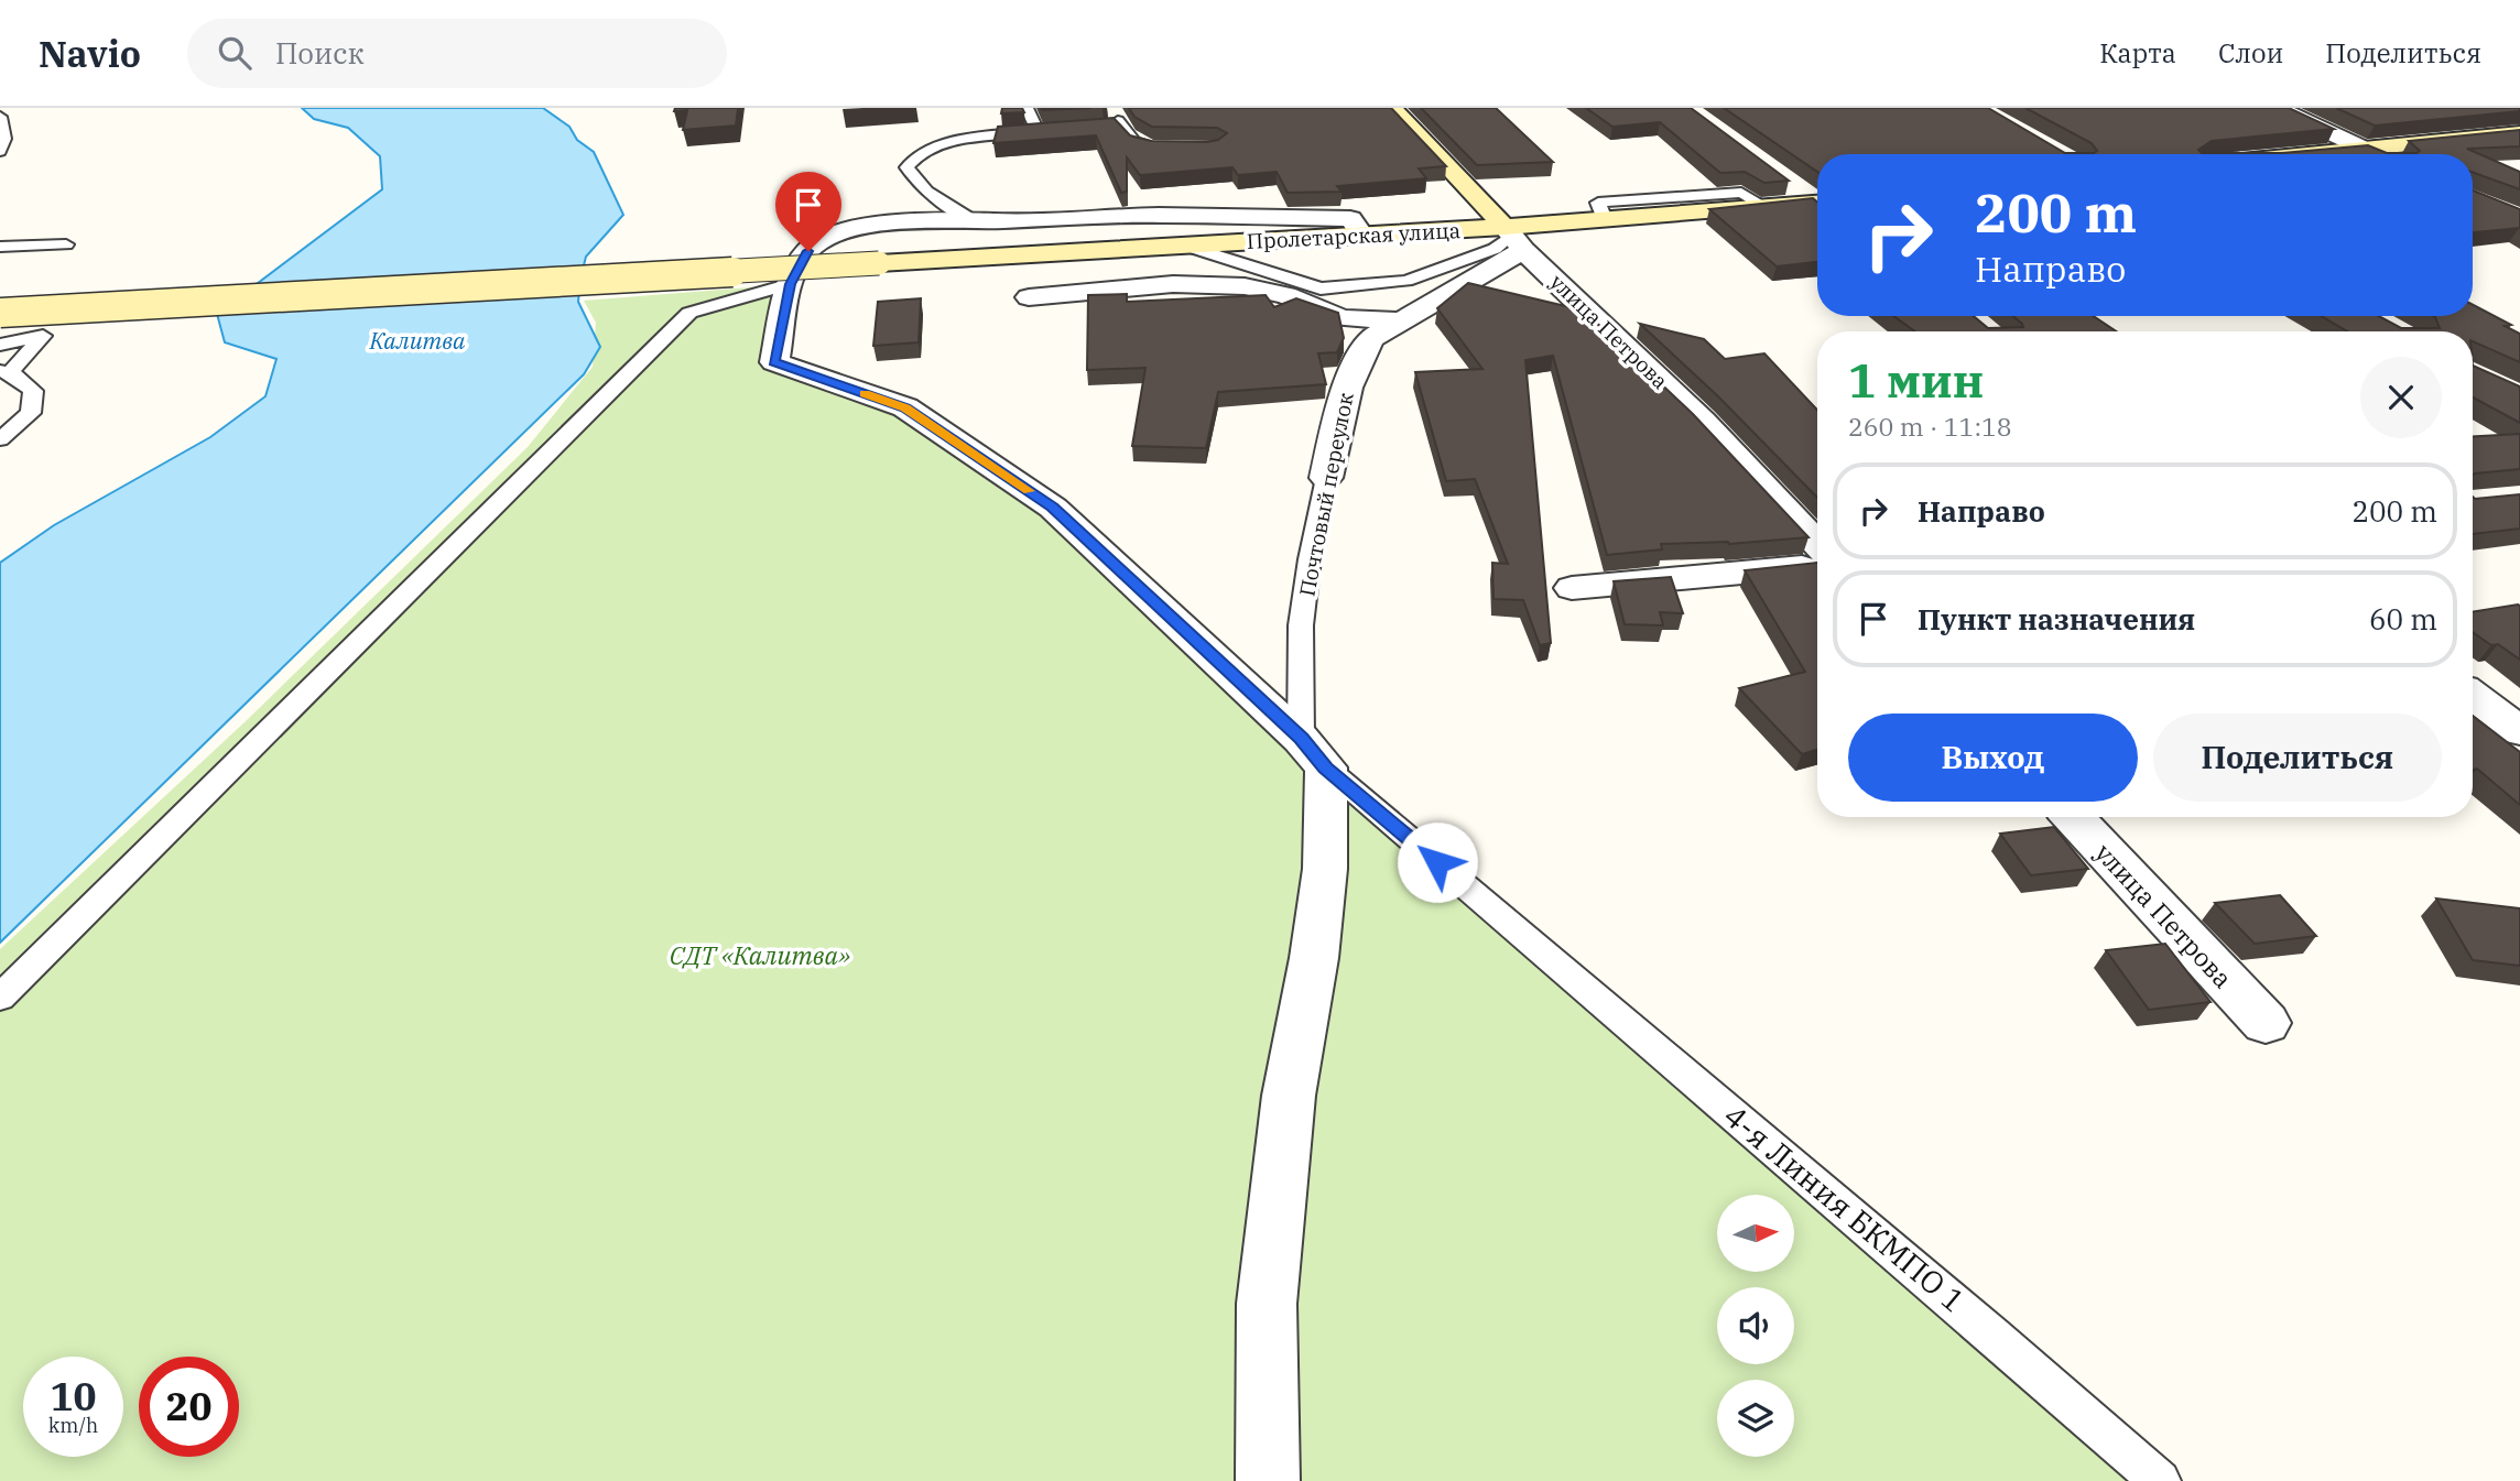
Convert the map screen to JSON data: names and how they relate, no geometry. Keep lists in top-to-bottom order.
{
  "streets": {
    "main road": ["Пролетарская улица", "улица Петрова"],
    "street": ["Почтовый переулок"],
    "lane": ["4-я Линия БКМПО 1"]
  },
  "crossings": [
    ["Пролетарская улица", "улица Петрова"],
    ["Пролетарская улица", "Почтовый переулок"],
    ["улица Петрова", "Почтовый переулок"],
    ["Почтовый переулок", "4-я Линия БКМПО 1"]
  ],
  "water": ["Калитва"],
  "parks": ["СДТ «Калитва»"],
  "north": "right",
  "page": {
    "header": "Navio",
    "search": "Поиск",
    "nav": ["Карта", "Слои", "Поделиться"],
    "turn": ["200 m", "Направо"],
    "heading": ["1 мин", "260 m · 11:18"],
    "list": [
      {
        "name": "Направо",
        "value": "200 m"
      },
      {
        "name": "Пункт назначения",
        "value": "60 m"
      }
    ],
    "buttons": ["Выход", "Поделиться"],
    "speed": "10 km/h",
    "limit": "20"
  }
}
